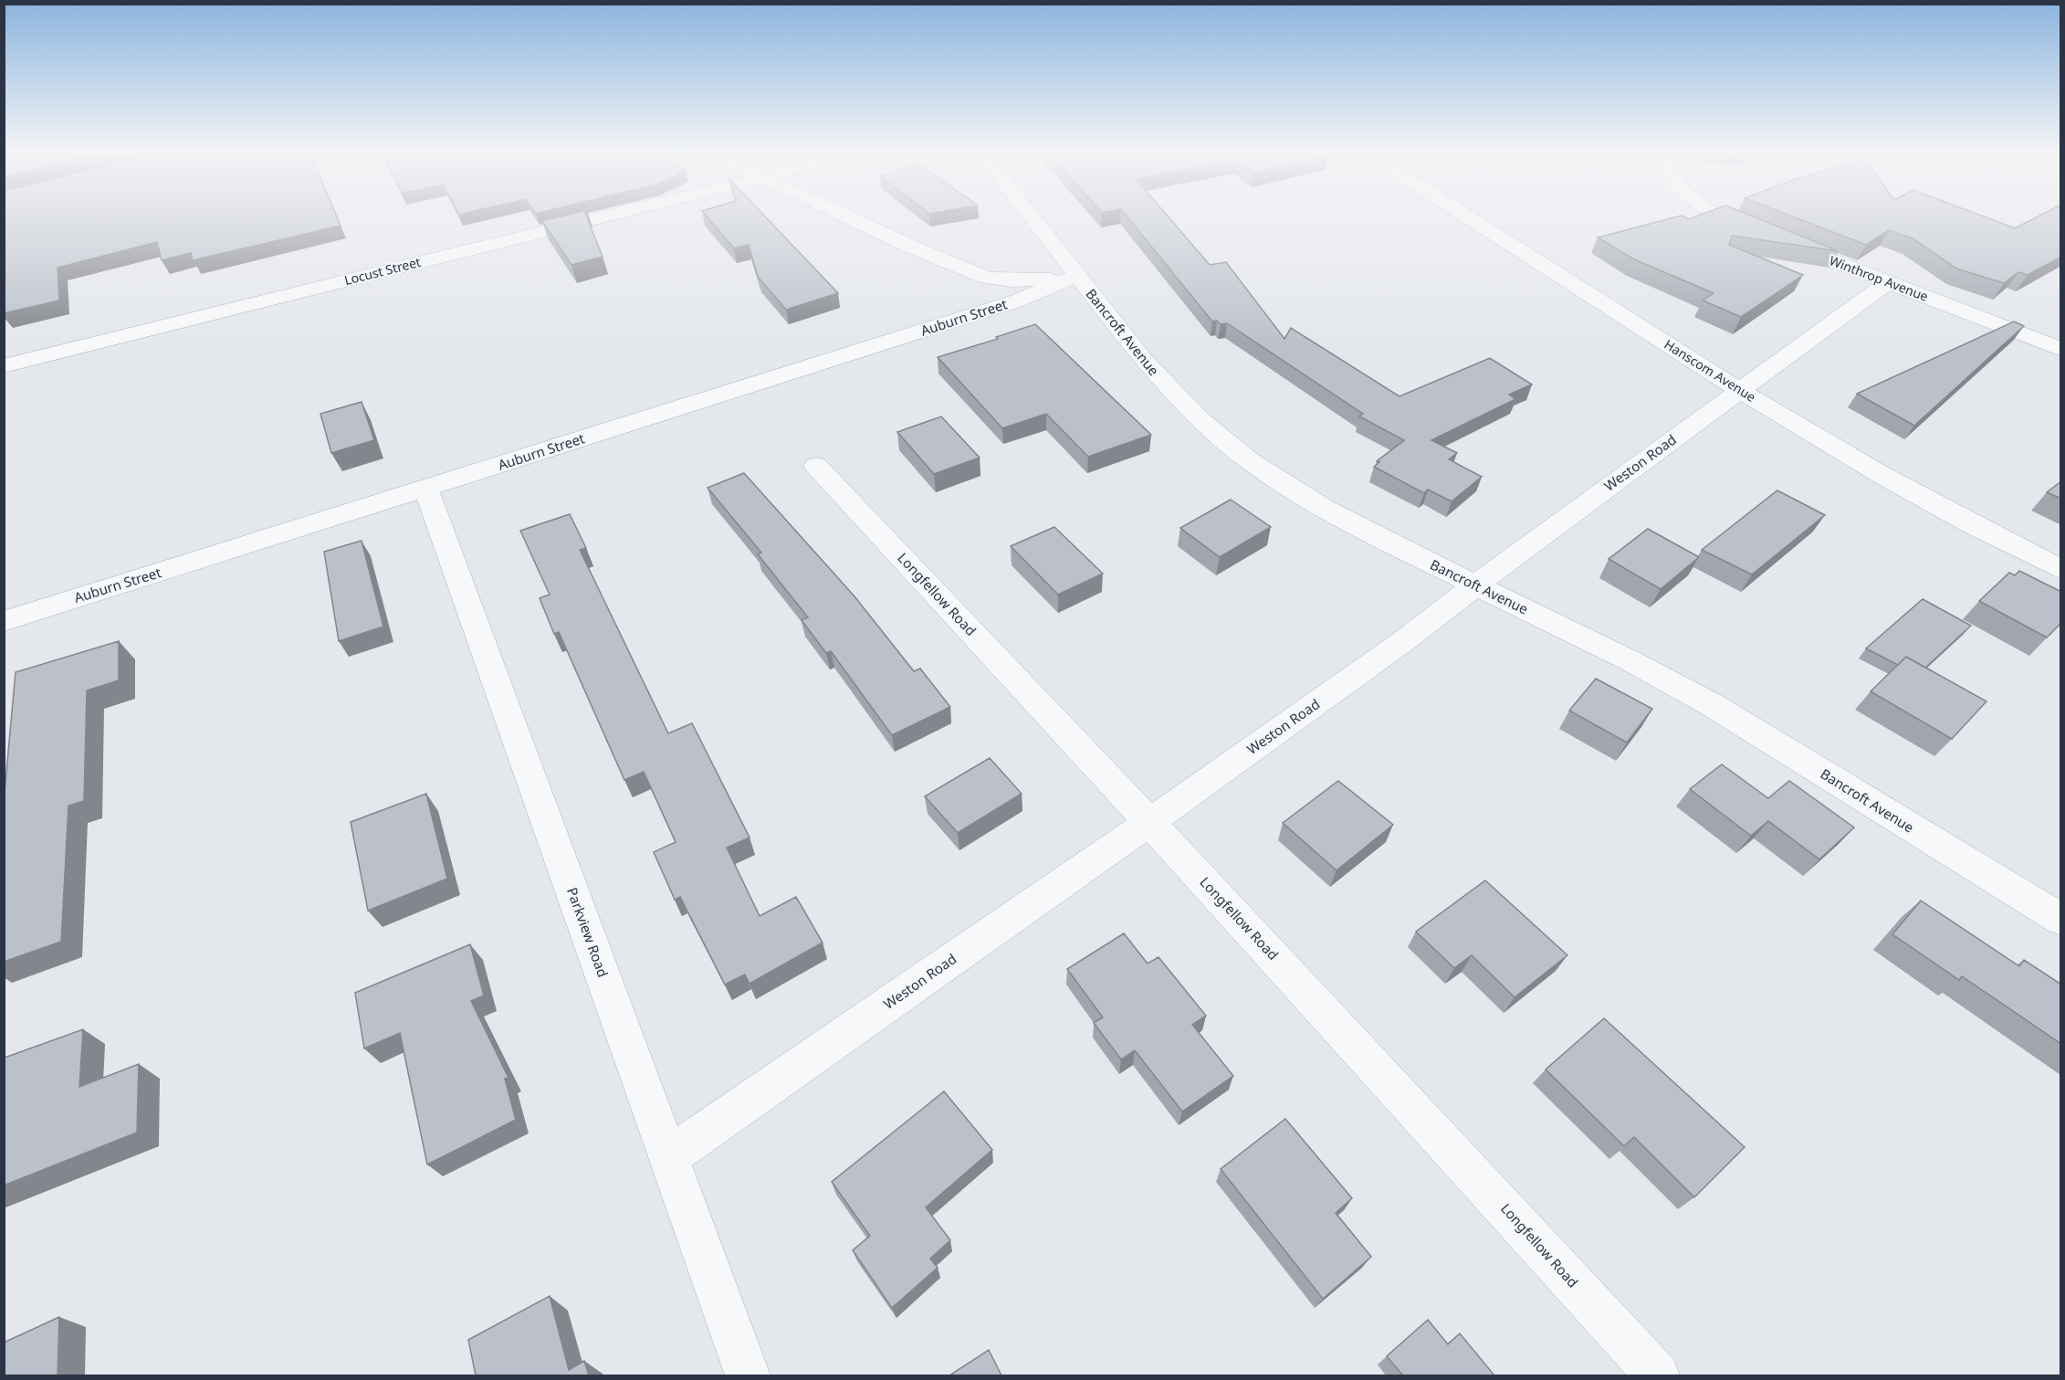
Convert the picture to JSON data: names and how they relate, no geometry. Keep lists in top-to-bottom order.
{
  "streets": {
    "street": [
      "Locust Street",
      "Winthrop Avenue",
      "Auburn Street",
      "Bancroft Avenue",
      "Hanscom Avenue",
      "Weston Road",
      "Longfellow Road",
      "Parkview Road"
    ]
  },
  "crossings": [
    ["Winthrop Avenue", "Weston Road"],
    ["Auburn Street", "Bancroft Avenue"],
    ["Auburn Street", "Parkview Road"],
    ["Bancroft Avenue", "Weston Road"],
    ["Hanscom Avenue", "Weston Road"],
    ["Weston Road", "Longfellow Road"],
    ["Weston Road", "Parkview Road"]
  ]
}
